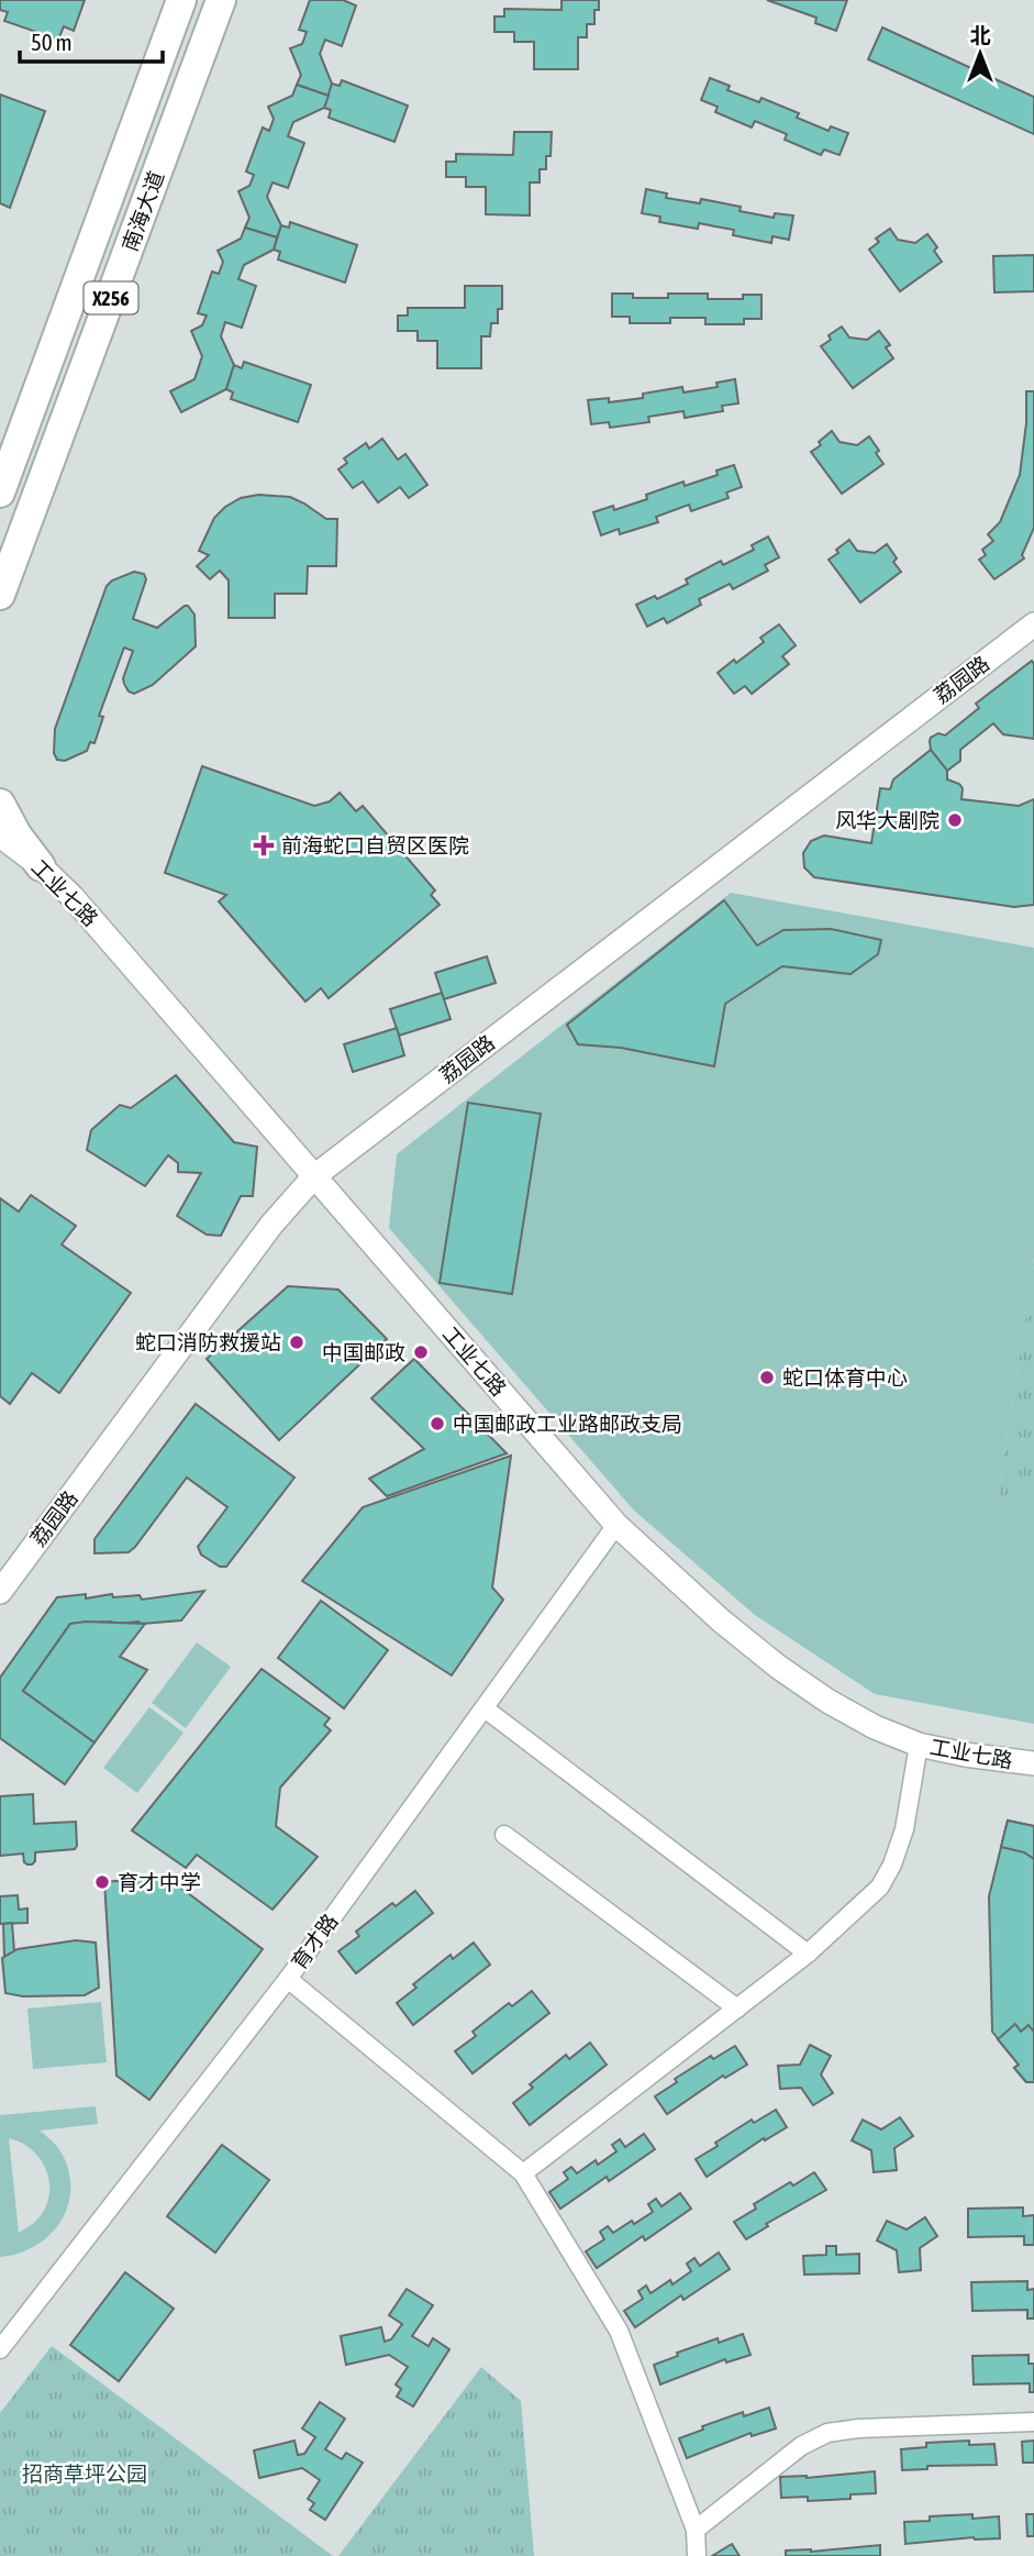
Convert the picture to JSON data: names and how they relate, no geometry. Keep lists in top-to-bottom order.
{
  "streets": {
    "main road": ["南海大道", "X256"],
    "street": ["荔园路", "工业七路", "育才路"]
  },
  "crossings": [
    ["荔园路", "工业七路"],
    ["工业七路", "育才路"]
  ],
  "parks": ["招商草坪公园"],
  "places": {
    "other": [
      "风华大剧院",
      "蛇口消防救援站",
      "中国邮政",
      "蛇口体育中心",
      "中国邮政工业路邮政支局",
      "育才中学"
    ],
    "health": ["前海蛇口自贸区医院"]
  },
  "scale_bar": "50 m",
  "north": "top"
}
